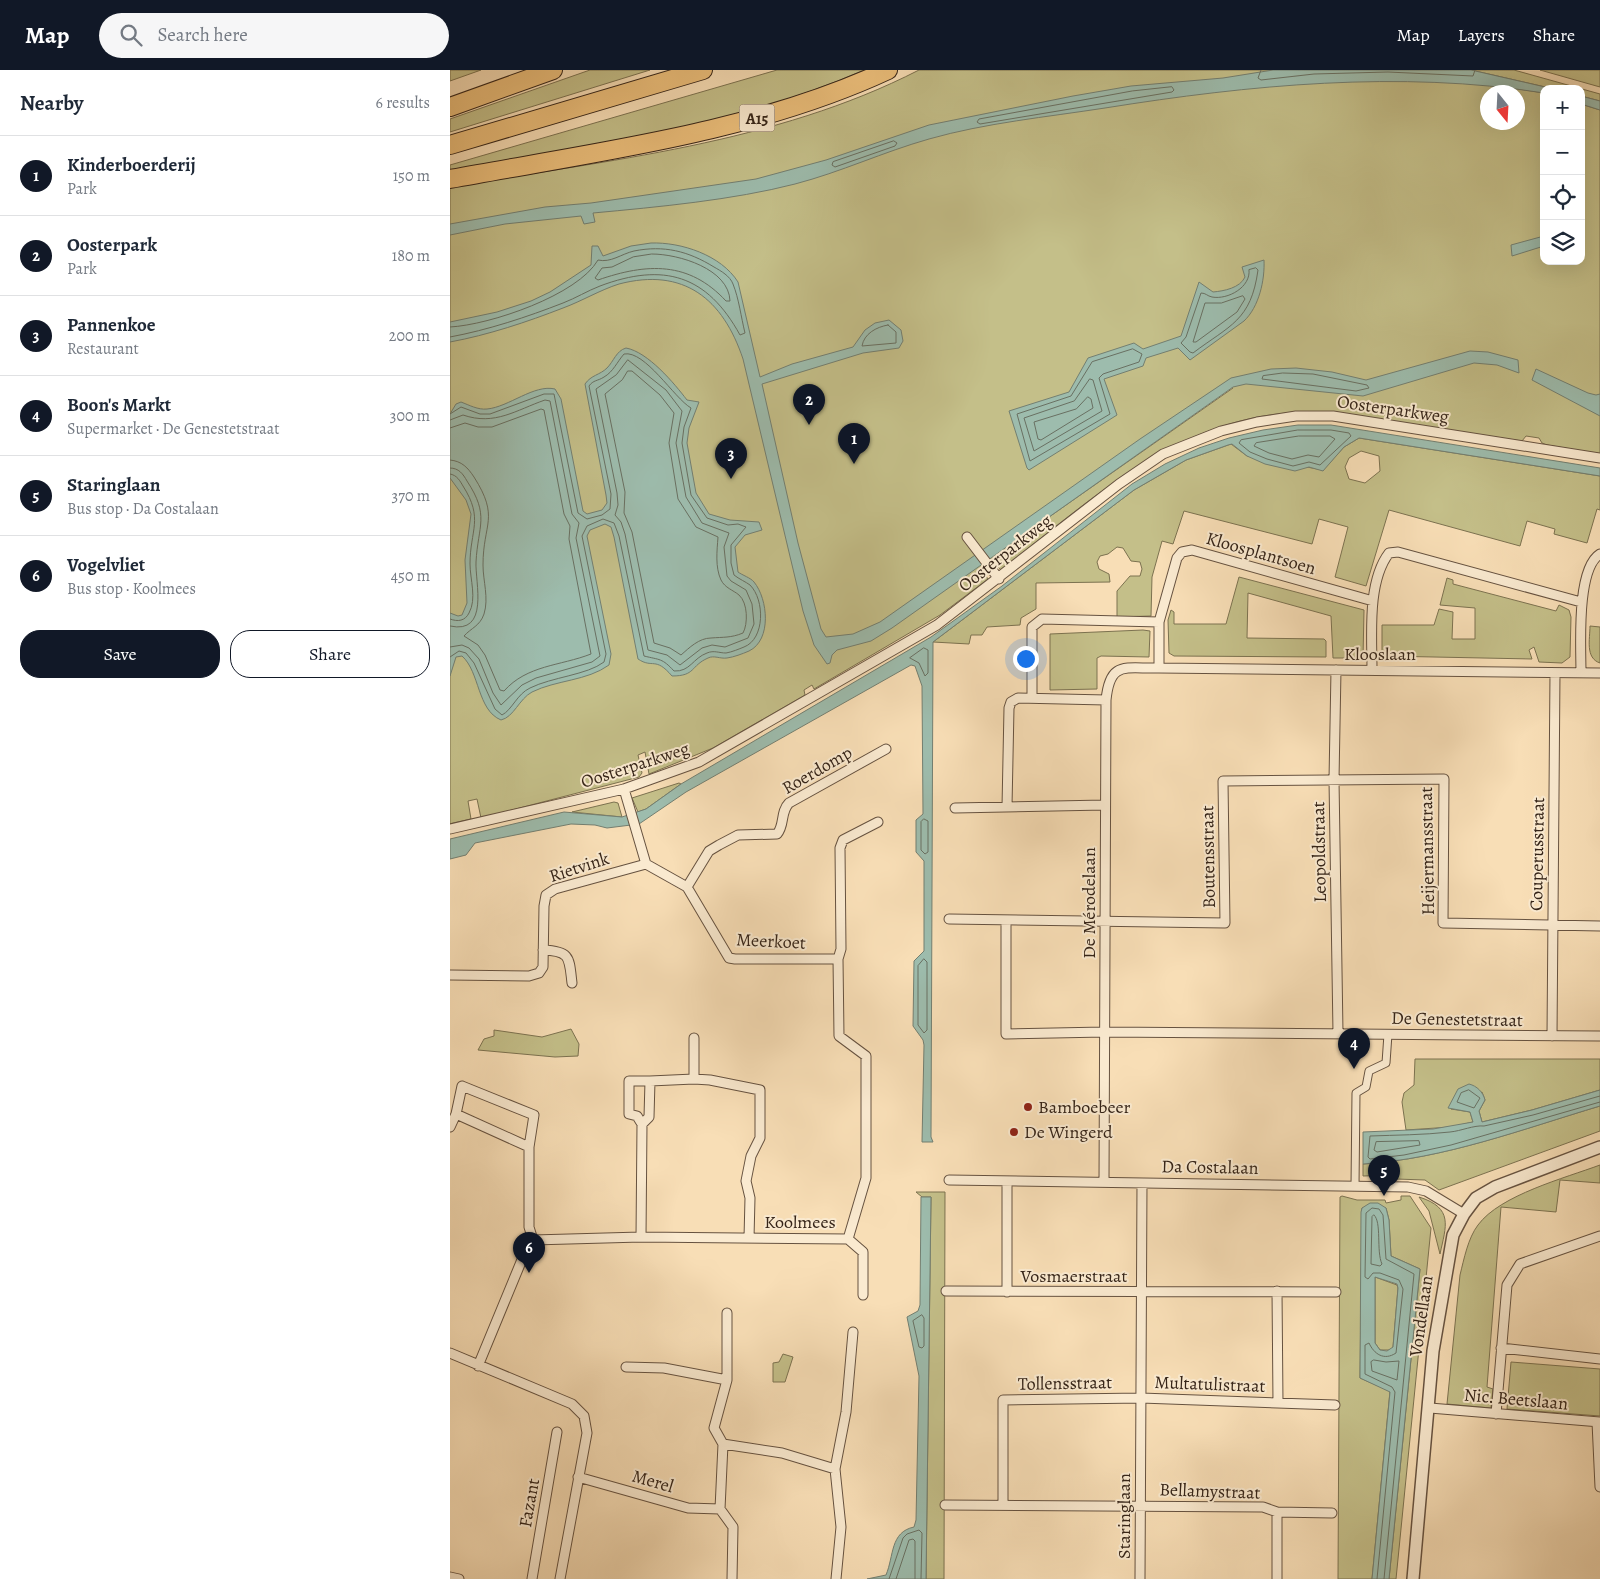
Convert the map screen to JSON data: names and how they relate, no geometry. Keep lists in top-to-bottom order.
{
  "streets": {
    "highway": ["A15"],
    "street": [
      "Oosterparkweg",
      "Kloosplantsoen",
      "Klooslaan",
      "Roerdomp",
      "Heijermansstraat",
      "Leopoldstraat",
      "Couperusstraat",
      "Boutensstraat",
      "Rietvink",
      "De Mérodelaan",
      "Meerkoet",
      "De Genestetstraat",
      "Da Costalaan",
      "Koolmees",
      "Vosmaerstraat",
      "Vondellaan",
      "Tollensstraat",
      "Multatulistraat",
      "Nic. Beetslaan",
      "Merel",
      "Bellamystraat",
      "Fazant",
      "Staringlaan"
    ]
  },
  "crossings": [
    ["Kloosplantsoen", "Klooslaan"],
    ["Kloosplantsoen", "De Mérodelaan"],
    ["Klooslaan", "Leopoldstraat"],
    ["Klooslaan", "Couperusstraat"],
    ["Klooslaan", "De Mérodelaan"],
    ["Roerdomp", "Meerkoet"],
    ["Heijermansstraat", "Leopoldstraat"],
    ["Heijermansstraat", "Couperusstraat"],
    ["Heijermansstraat", "Boutensstraat"],
    ["Leopoldstraat", "Boutensstraat"],
    ["Leopoldstraat", "De Genestetstraat"],
    ["Couperusstraat", "De Genestetstraat"],
    ["Boutensstraat", "De Mérodelaan"],
    ["De Mérodelaan", "De Genestetstraat"],
    ["De Mérodelaan", "Da Costalaan"],
    ["Meerkoet", "Koolmees"],
    ["Da Costalaan", "Vosmaerstraat"],
    ["Da Costalaan", "Vondellaan"],
    ["Da Costalaan", "Staringlaan"],
    ["Vosmaerstraat", "Staringlaan"],
    ["Vondellaan", "Nic. Beetslaan"],
    ["Tollensstraat", "Multatulistraat"],
    ["Tollensstraat", "Staringlaan"],
    ["Multatulistraat", "Staringlaan"],
    ["Bellamystraat", "Staringlaan"]
  ],
  "places": ["Bamboebeer", "De Wingerd"],
  "north": "bottom",
  "page": {
    "header": "Map",
    "search": "Search here",
    "nav": ["Map", "Layers", "Share"],
    "heading": ["Nearby", "6 results"],
    "map_buttons": ["+", "−"],
    "list": [
      {
        "mark": "1",
        "name": "Kinderboerderij",
        "note": "Park",
        "value": "150 m"
      },
      {
        "mark": "2",
        "name": "Oosterpark",
        "note": "Park",
        "value": "180 m"
      },
      {
        "mark": "3",
        "name": "Pannenkoe",
        "note": "Restaurant",
        "value": "200 m"
      },
      {
        "mark": "4",
        "name": "Boon's Markt",
        "note": "Supermarket · De Genestetstraat",
        "value": "300 m"
      },
      {
        "mark": "5",
        "name": "Staringlaan",
        "note": "Bus stop · Da Costalaan",
        "value": "370 m"
      },
      {
        "mark": "6",
        "name": "Vogelvliet",
        "note": "Bus stop · Koolmees",
        "value": "450 m"
      }
    ],
    "pins": [
      "2",
      "1",
      "3",
      "4",
      "5",
      "6"
    ],
    "buttons": ["Save", "Share"]
  }
}
